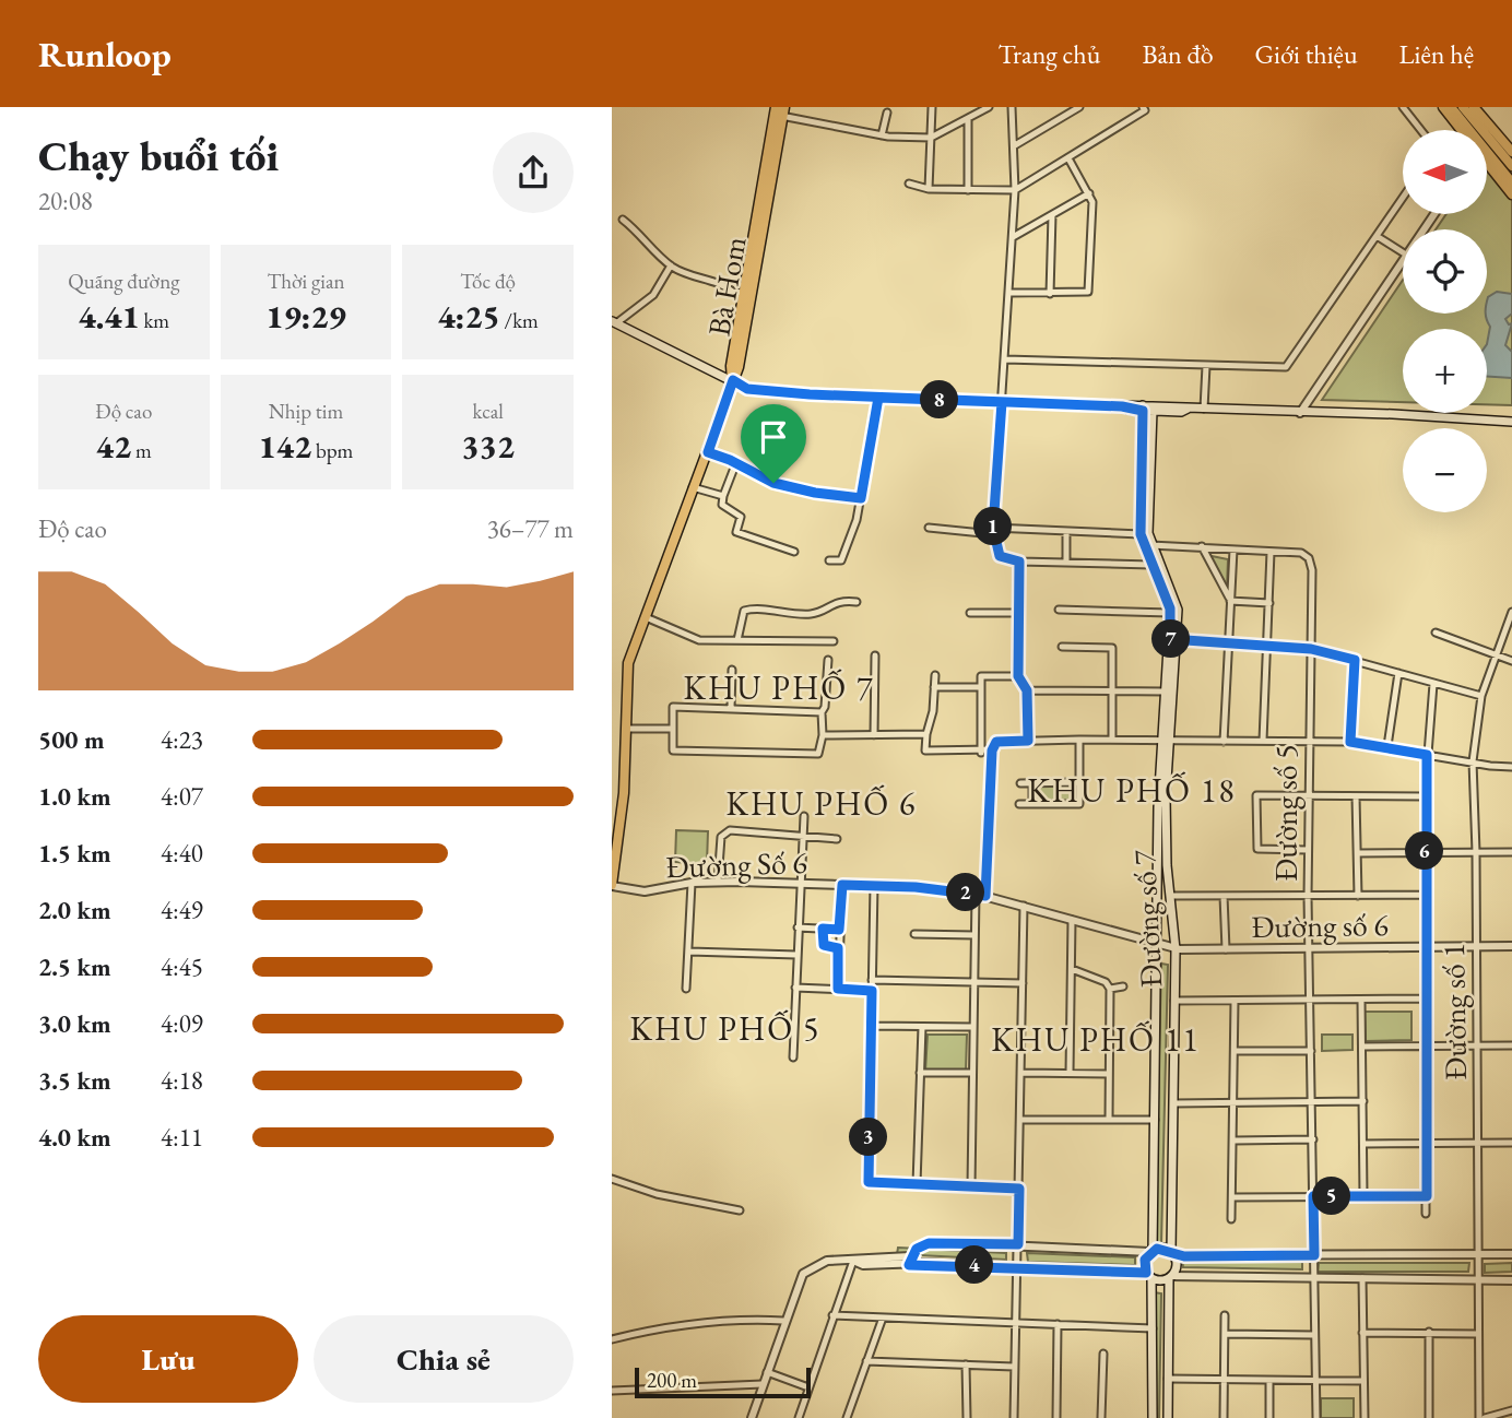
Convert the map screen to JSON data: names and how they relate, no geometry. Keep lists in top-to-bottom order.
{
  "streets": {
    "main road": ["Bà Hom", "Đường số 7"],
    "street": [
      "Đường số 5",
      "Đường Số 6",
      "Đường số 6",
      "Đường số 1"
    ]
  },
  "crossings": [
    ["Bà Hom", "Đường Số 6"],
    ["Đường số 5", "Đường số 7"],
    ["Đường số 5", "Đường số 6"],
    ["Đường Số 6", "Đường số 7"],
    ["Đường Số 6", "Đường số 6"],
    ["Đường số 7", "Đường số 6"],
    ["Đường số 6", "Đường số 1"]
  ],
  "districts": [
    "KHU PHỐ 7",
    "KHU PHỐ 18",
    "KHU PHỐ 6",
    "KHU PHỐ 5",
    "KHU PHỐ 11"
  ],
  "scale_bar": "200 m",
  "north": "left",
  "page": {
    "header": "Runloop",
    "nav": [
      "Trang chủ",
      "Bản đồ",
      "Giới thiệu",
      "Liên hệ"
    ],
    "heading": ["Chạy buổi tối", "20:08"],
    "map_buttons": ["+", "−"],
    "stats": [
      ["Quãng đường", "4.41 km"],
      ["Thời gian", "19:29"],
      ["Tốc độ", "4:25 /km"],
      ["Độ cao", "42 m"],
      ["Nhịp tim", "142 bpm"],
      ["kcal", "332"]
    ],
    "pins": [
      "8",
      "1",
      "7",
      "6",
      "2",
      "3",
      "5",
      "4"
    ],
    "chart": ["Độ cao", "36–77 m"],
    "list": [
      {
        "name": "500 m",
        "note": "4:23"
      },
      {
        "name": "1.0 km",
        "note": "4:07"
      },
      {
        "name": "1.5 km",
        "note": "4:40"
      },
      {
        "name": "2.0 km",
        "note": "4:49"
      },
      {
        "name": "2.5 km",
        "note": "4:45"
      },
      {
        "name": "3.0 km",
        "note": "4:09"
      },
      {
        "name": "3.5 km",
        "note": "4:18"
      },
      {
        "name": "4.0 km",
        "note": "4:11"
      }
    ],
    "buttons": ["Lưu", "Chia sẻ"],
    "scale": "200 m"
  }
}
